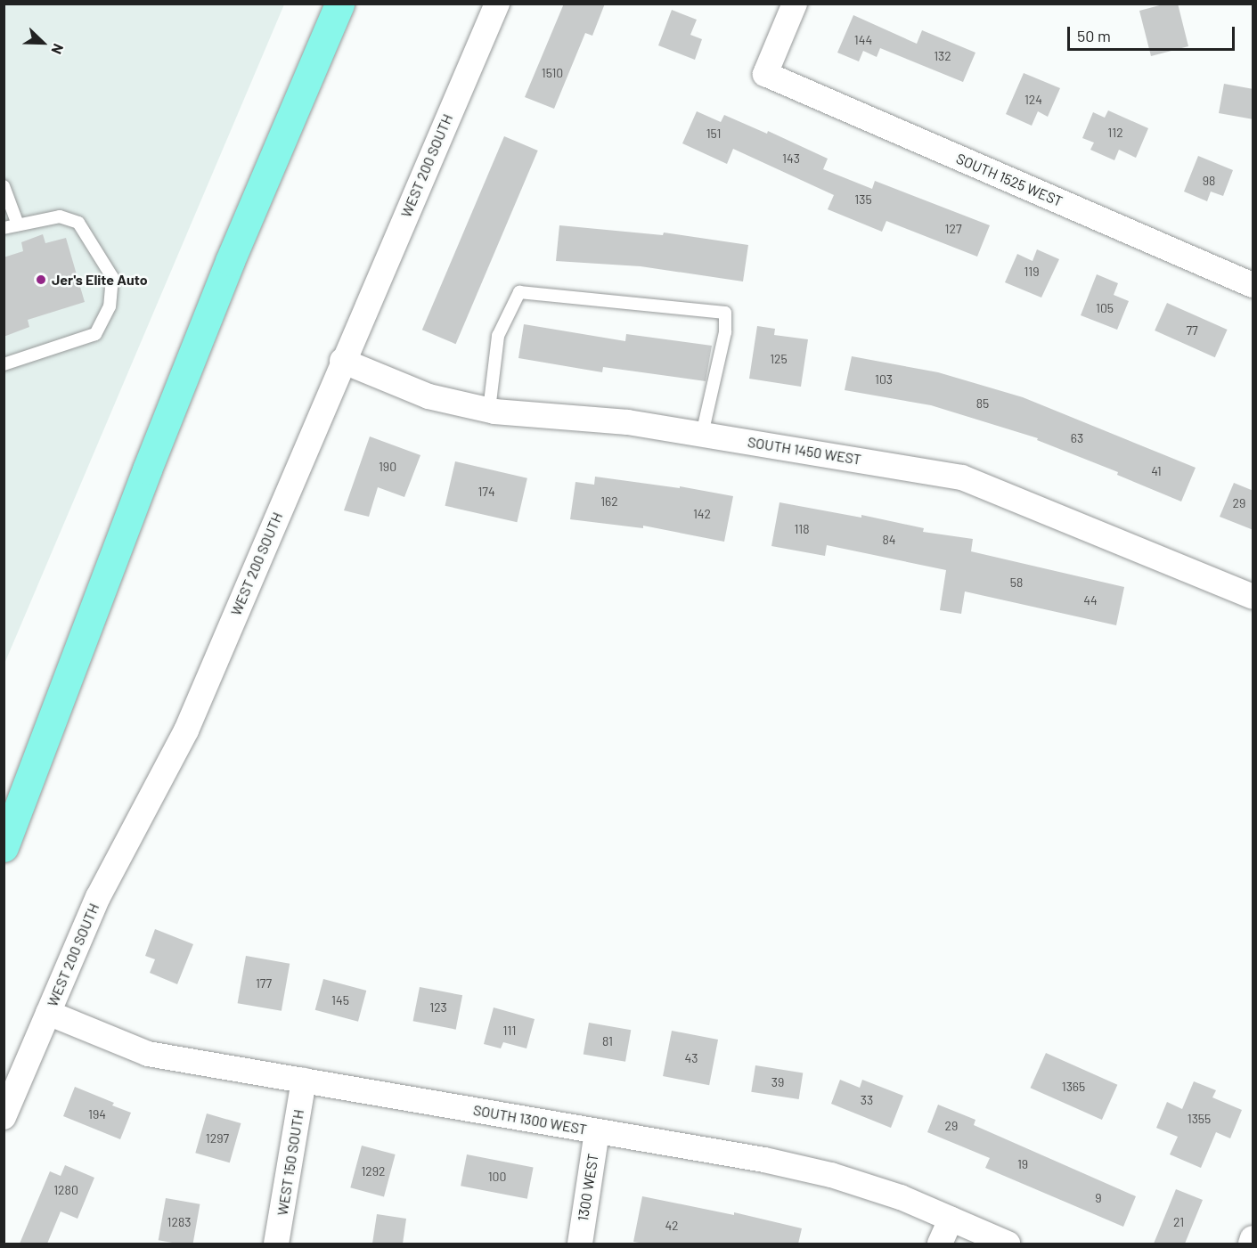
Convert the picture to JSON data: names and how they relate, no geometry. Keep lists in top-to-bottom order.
{
  "streets": {
    "street": [
      "WEST 200 SOUTH",
      "SOUTH 1525 WEST",
      "SOUTH 1450 WEST",
      "SOUTH 1300 WEST",
      "WEST 150 SOUTH",
      "1300 WEST"
    ]
  },
  "crossings": [
    ["WEST 200 SOUTH", "SOUTH 1450 WEST"],
    ["WEST 200 SOUTH", "SOUTH 1300 WEST"],
    ["SOUTH 1300 WEST", "WEST 150 SOUTH"],
    ["SOUTH 1300 WEST", "1300 WEST"]
  ],
  "places": ["Jer's Elite Auto"],
  "house_numbers": [
    "144",
    "132",
    "1510",
    "124",
    "112",
    "151",
    "143",
    "98",
    "135",
    "127",
    "119",
    "105",
    "77",
    "125",
    "103",
    "85",
    "63",
    "190",
    "41",
    "174",
    "162",
    "29",
    "142",
    "118",
    "84",
    "58",
    "44",
    "177",
    "145",
    "123",
    "111",
    "81",
    "43",
    "39",
    "1365",
    "33",
    "194",
    "1355",
    "29",
    "1297",
    "19",
    "1292",
    "100",
    "1280",
    "9",
    "1283",
    "21",
    "42"
  ],
  "scale_bar": "50 m",
  "north": "bottom right"
}
